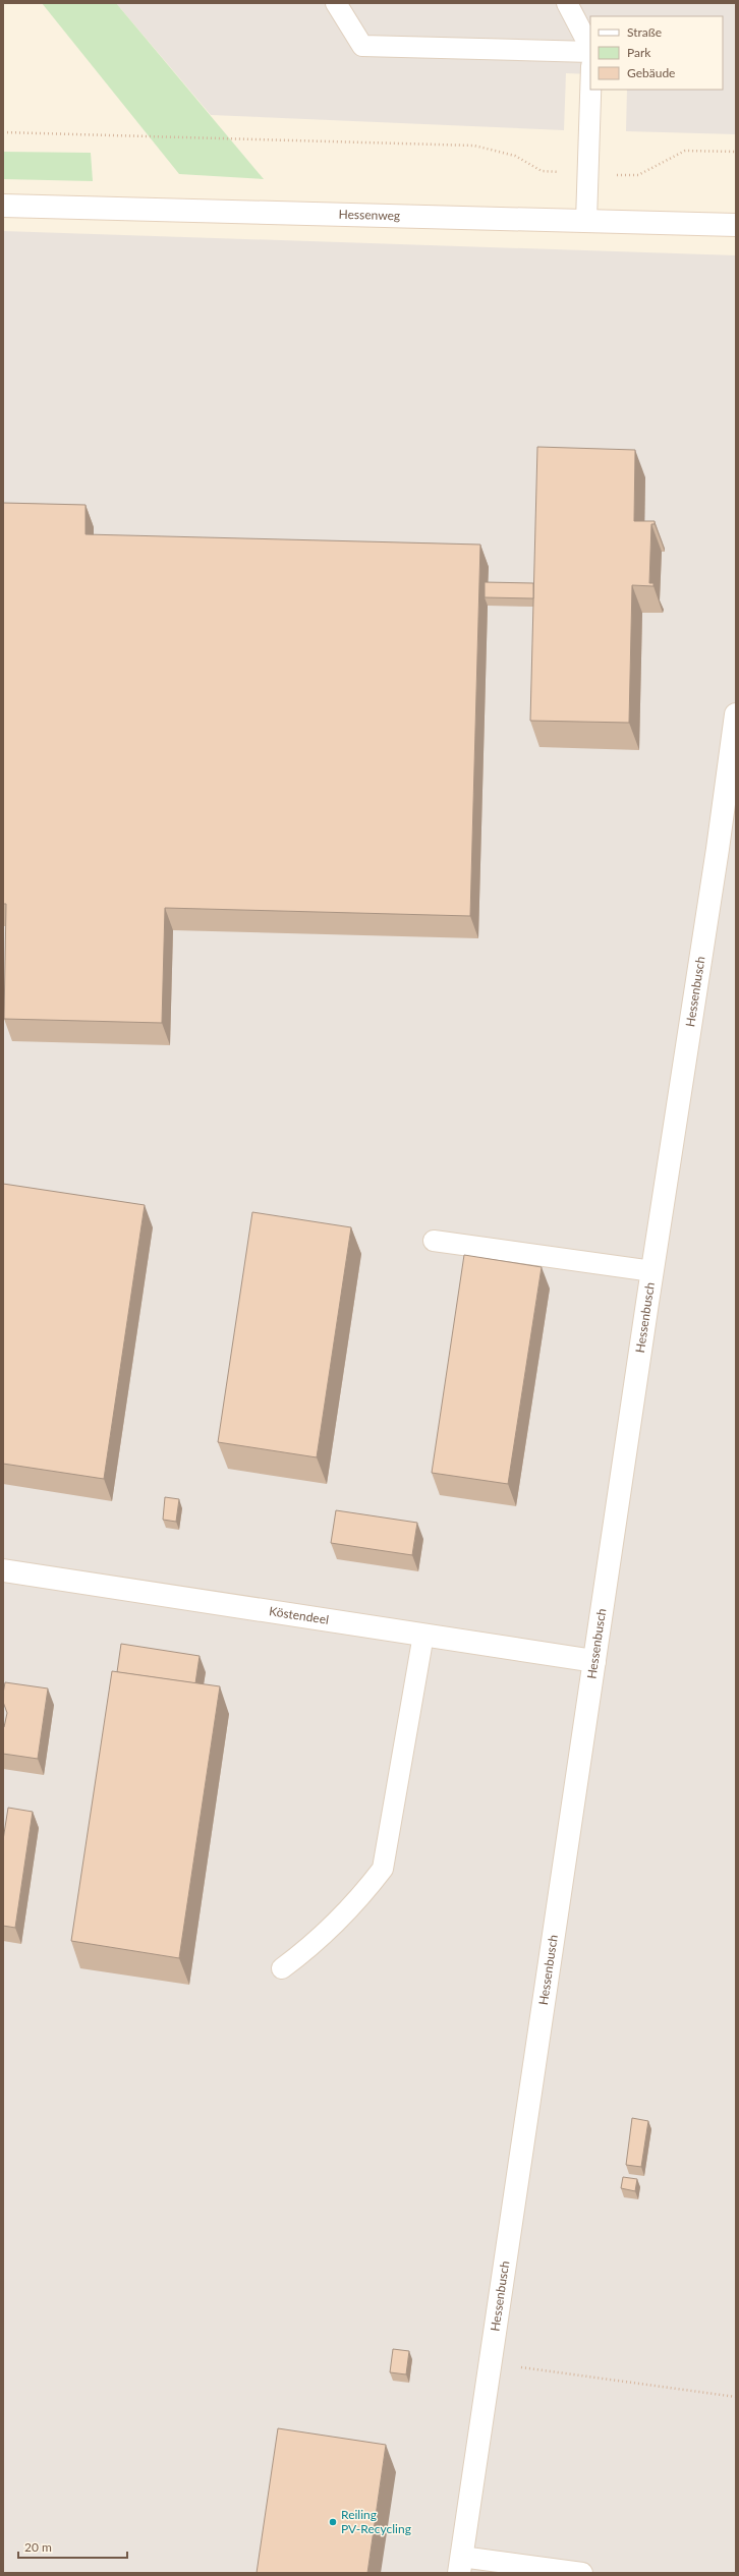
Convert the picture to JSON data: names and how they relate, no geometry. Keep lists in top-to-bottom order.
{
  "streets": {
    "street": ["Hessenweg", "Hessenbusch", "Köstendeel"]
  },
  "crossings": [
    ["Hessenbusch", "Köstendeel"]
  ],
  "places": ["Reiling PV-Recycling"],
  "legend": ["Straße", "Park", "Gebäude"],
  "scale_bar": "20 m"
}
